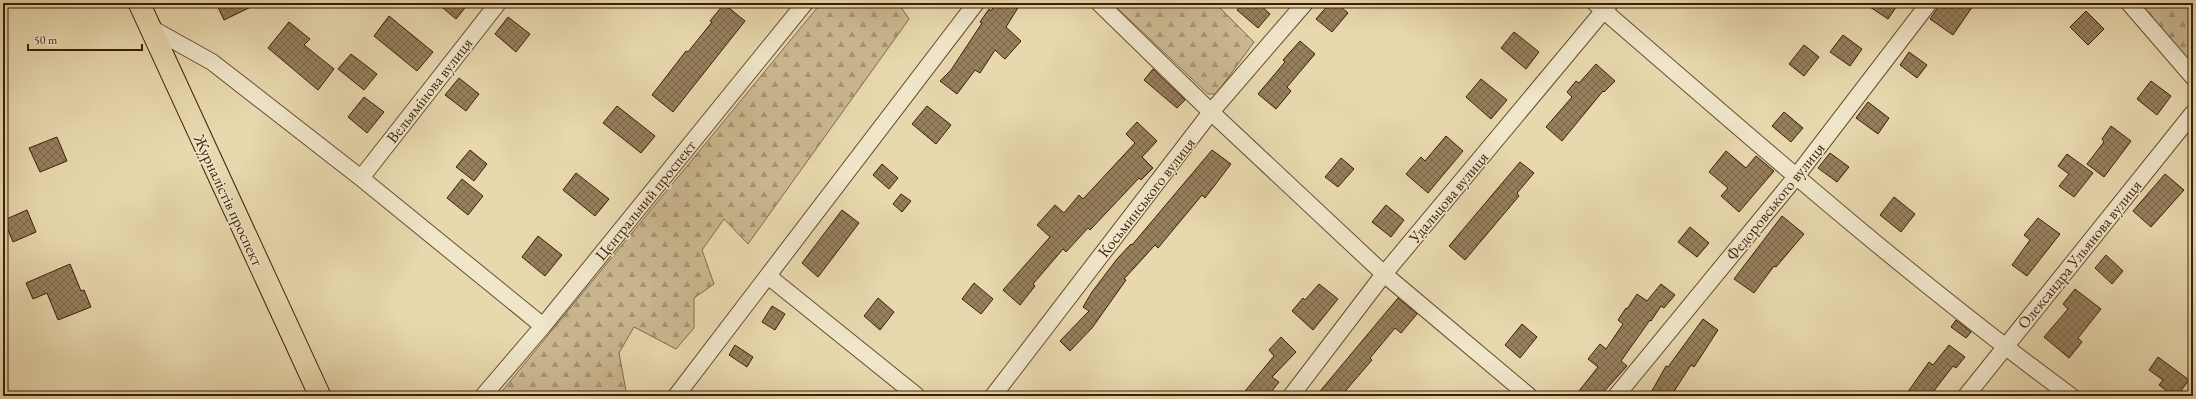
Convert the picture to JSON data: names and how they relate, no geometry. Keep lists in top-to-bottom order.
{
  "streets": {
    "main road": ["Журналістів проспект"],
    "street": [
      "Вельямінова вулиця",
      "Косьминського вулиця",
      "Удальцова вулиця",
      "Центральний проспект",
      "Федоровського вулиця",
      "Олександра Ульянова вулиця"
    ]
  },
  "scale_bar": "50 m"
}
